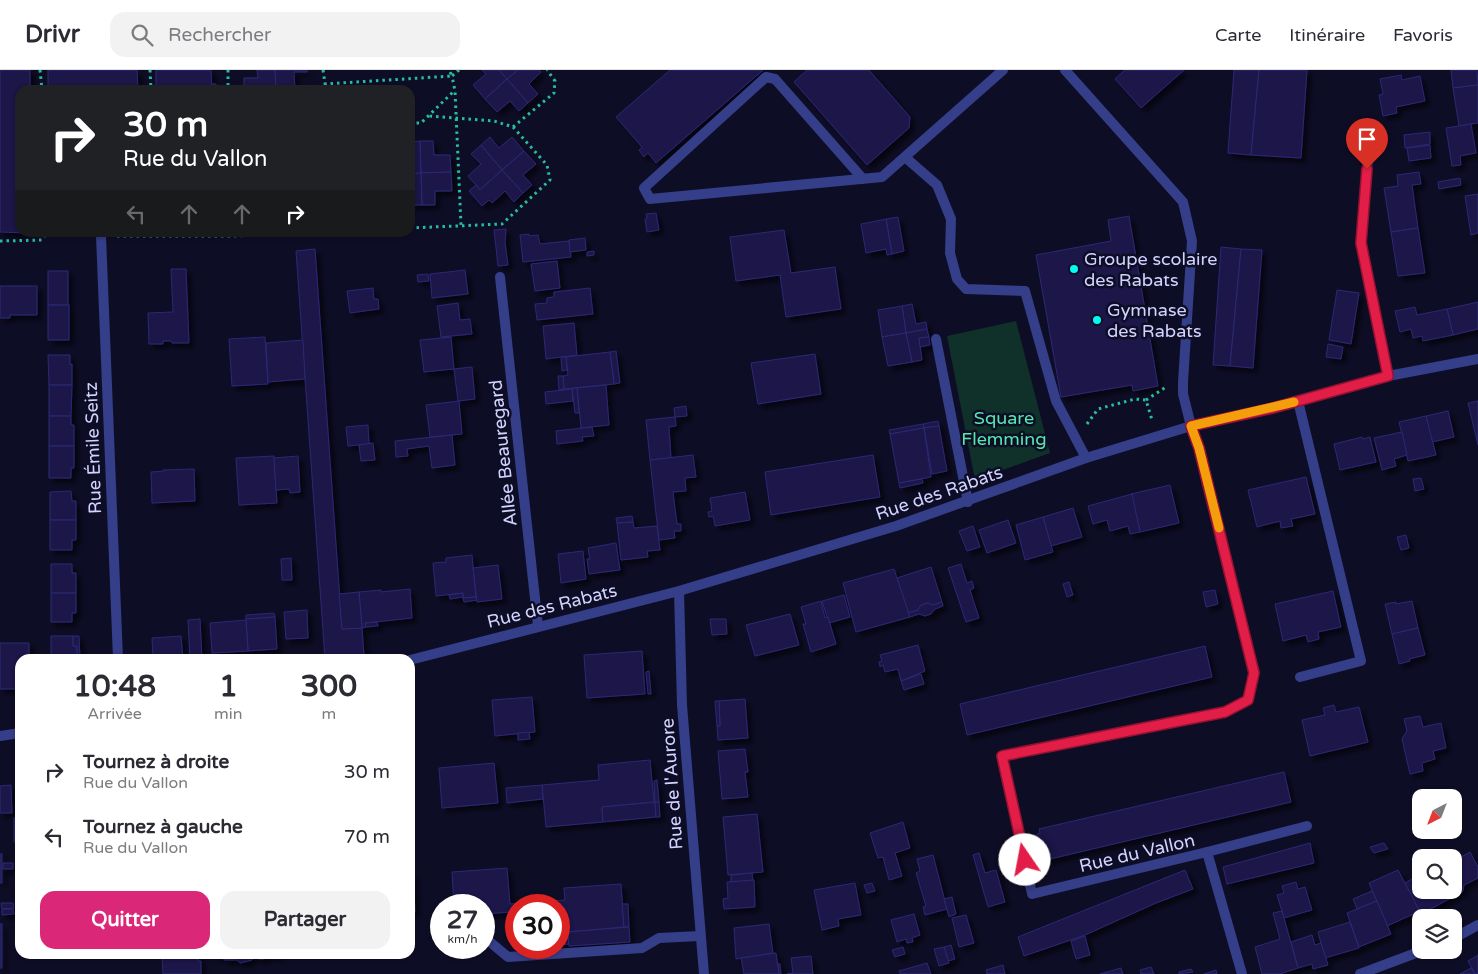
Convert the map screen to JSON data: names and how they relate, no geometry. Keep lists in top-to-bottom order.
{
  "streets": {
    "street": [
      "Rue Émile Seitz",
      "Allée Beauregard",
      "Rue des Rabats",
      "Rue de l'Aurore",
      "Rue du Vallon"
    ]
  },
  "crossings": [
    ["Allée Beauregard", "Rue des Rabats"],
    ["Rue des Rabats", "Rue de l'Aurore"],
    ["Rue des Rabats", "Rue du Vallon"]
  ],
  "parks": ["Square Flemming"],
  "places": ["Groupe scolaire des Rabats", "Gymnase des Rabats"],
  "north": "bottom left",
  "page": {
    "header": "Drivr",
    "search": "Rechercher",
    "nav": ["Carte", "Itinéraire", "Favoris"],
    "turn": ["30 m", "Rue du Vallon"],
    "eta": [
      "10:48",
      "Arrivée",
      "1",
      "min",
      "300",
      "m"
    ],
    "list": [
      {
        "name": "Tournez à droite",
        "note": "Rue du Vallon",
        "value": "30 m"
      },
      {
        "name": "Tournez à gauche",
        "note": "Rue du Vallon",
        "value": "70 m"
      }
    ],
    "buttons": ["Quitter", "Partager"],
    "speed": "27 km/h",
    "limit": "30"
  }
}
